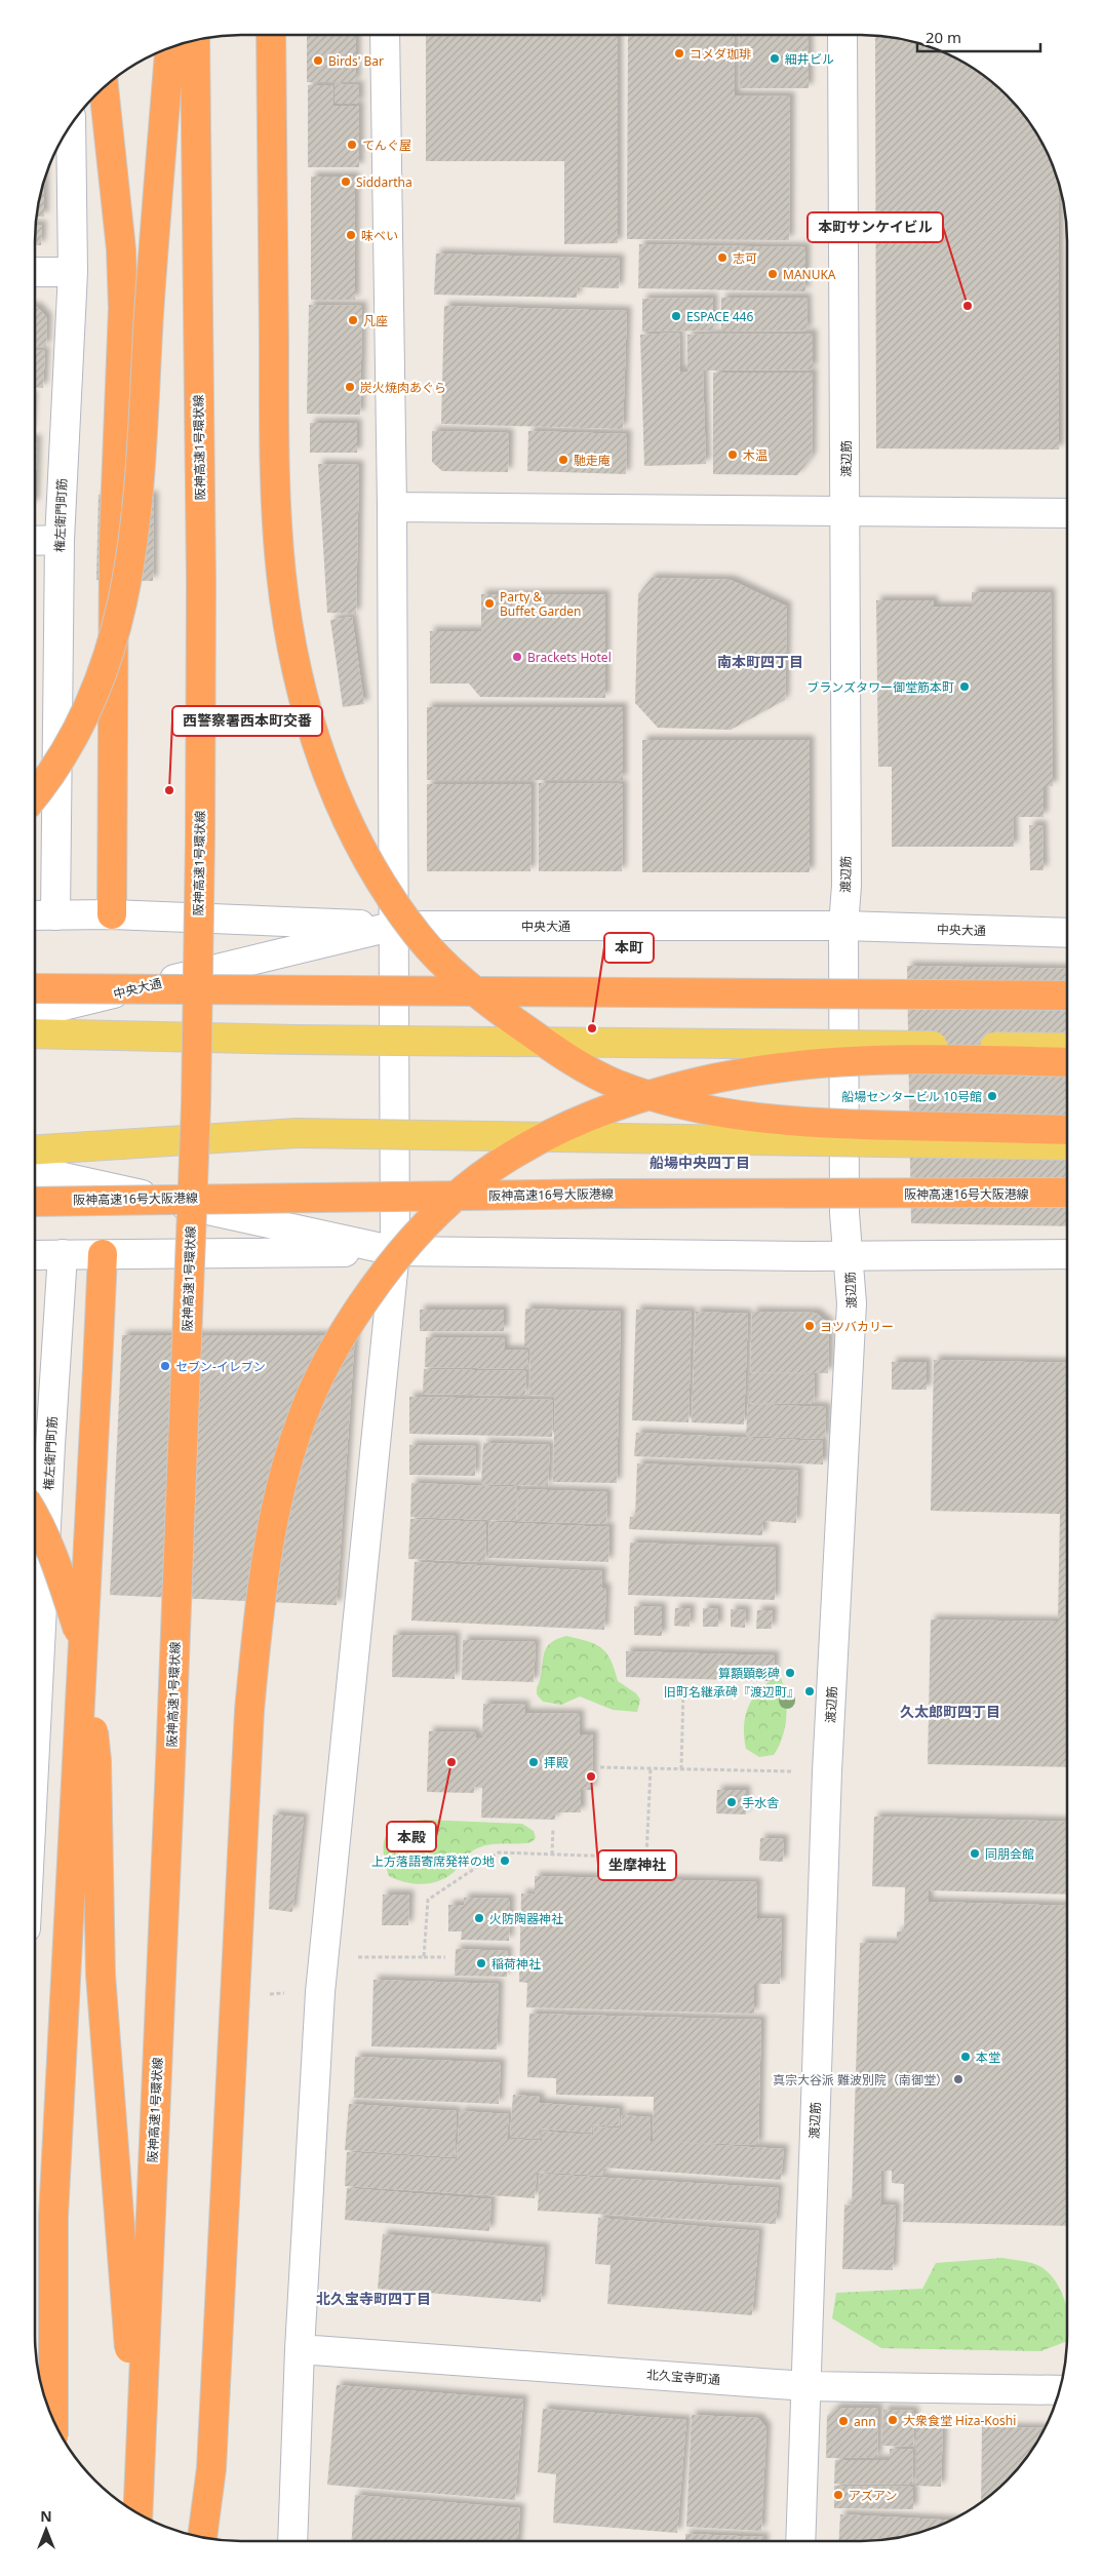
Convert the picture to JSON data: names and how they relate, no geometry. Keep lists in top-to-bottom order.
{
  "streets": {
    "highway": ["阪神高速1号環状線", "阪神高速16号大阪港線"],
    "street": [
      "渡辺筋",
      "権左衛門町筋",
      "中央大通",
      "北久宝寺町通"
    ]
  },
  "crossings": [
    ["渡辺筋", "中央大通"],
    ["渡辺筋", "北久宝寺町通"]
  ],
  "districts": [
    "南本町四丁目",
    "船場中央四丁目",
    "久太郎町四丁目",
    "北久宝寺町四丁目"
  ],
  "places": [
    "コメダ珈琲",
    "細井ビル",
    "Birds' Bar",
    "てんぐ屋",
    "Siddartha",
    "味べい",
    "志可",
    "MANUKA",
    "本町サンケイビル",
    "ESPACE 446",
    "凡座",
    "炭火焼肉あぐら",
    "木温",
    "馳走庵",
    "Party & Buffet Garden",
    "Brackets Hotel",
    "ブランズタワー御堂筋本町",
    "西警察署西本町交番",
    "本町",
    "船場センタービル 10号館",
    "ヨツバカリー",
    "セブン-イレブン",
    "算額顕彰碑",
    "旧町名継承碑『渡辺町』",
    "本殿",
    "拝殿",
    "坐摩神社",
    "手水舎",
    "同朋会館",
    "上方落語寄席発祥の地",
    "火防陶器神社",
    "稲荷神社",
    "本堂",
    "真宗大谷派 難波別院（南御堂）",
    "大衆食堂 Hiza-Koshi",
    "ann",
    "アズアン"
  ],
  "scale_bar": "20 m",
  "north": "top"
}
